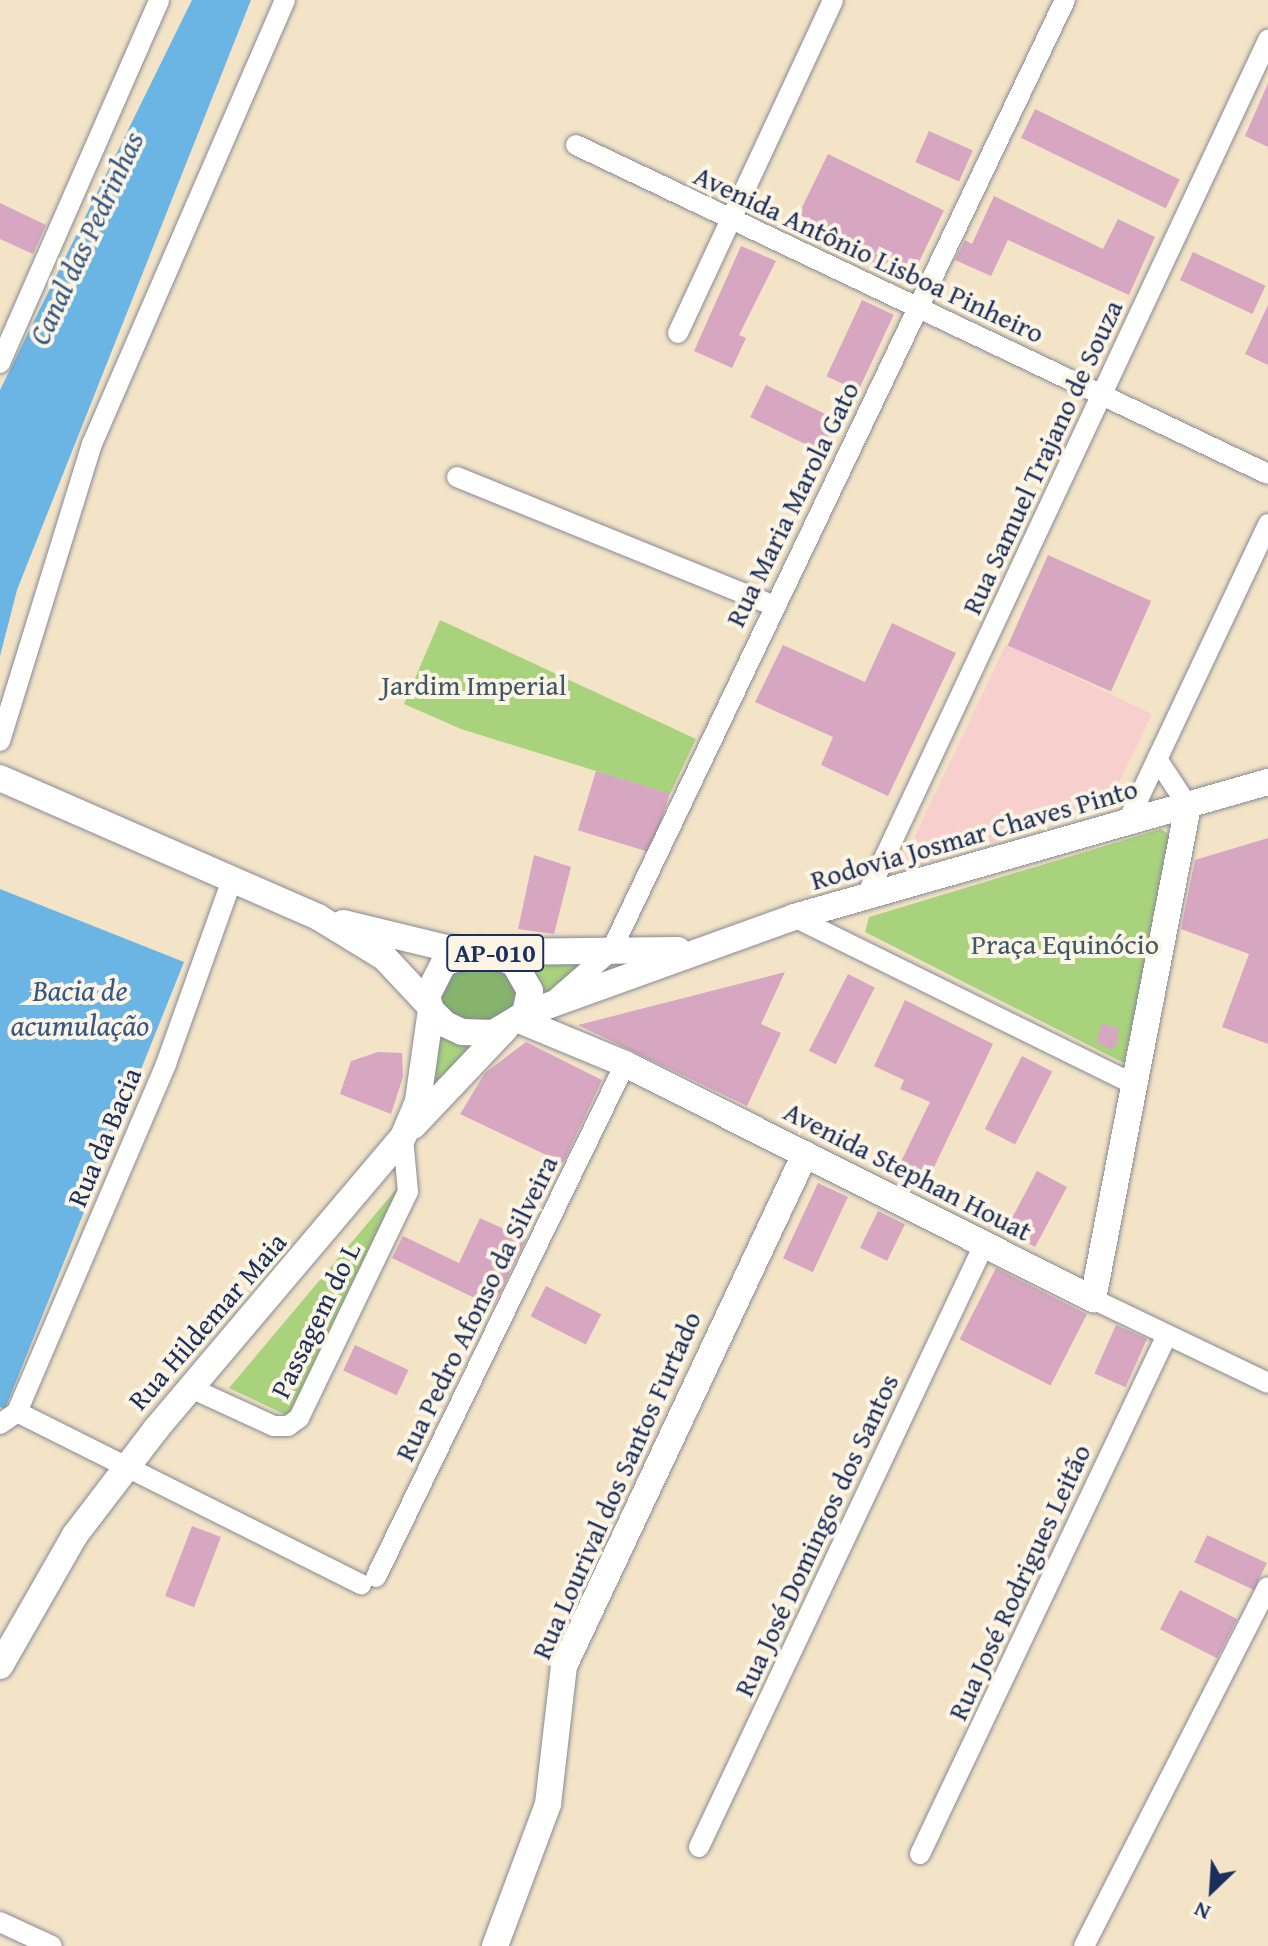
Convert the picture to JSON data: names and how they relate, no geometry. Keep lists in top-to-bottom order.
{
  "streets": {
    "main road": [
      "Rodovia Josmar Chaves Pinto",
      "AP-010",
      "Avenida Stephan Houat",
      "Rua Hildemar Maia",
      "Rua Lourival dos Santos Furtado"
    ],
    "street": [
      "Avenida Antônio Lisboa Pinheiro",
      "Rua Samuel Trajano de Souza",
      "Rua Maria Marola Gato",
      "Rua da Bacia",
      "Rua Pedro Afonso da Silveira",
      "Passagem do L",
      "Rua José Domingos dos Santos",
      "Rua José Rodrigues Leitão"
    ]
  },
  "crossings": [
    ["Avenida Antônio Lisboa Pinheiro", "Rua Samuel Trajano de Souza"],
    ["Avenida Antônio Lisboa Pinheiro", "Rua Maria Marola Gato"],
    ["Rua Samuel Trajano de Souza", "Rodovia Josmar Chaves Pinto"],
    ["Rua Maria Marola Gato", "Rodovia Josmar Chaves Pinto"],
    ["Rua Maria Marola Gato", "AP-010"],
    ["Rua Maria Marola Gato", "Avenida Stephan Houat"],
    ["Rua Maria Marola Gato", "Rua Hildemar Maia"],
    ["Rodovia Josmar Chaves Pinto", "AP-010"],
    ["Rodovia Josmar Chaves Pinto", "Avenida Stephan Houat"],
    ["Rodovia Josmar Chaves Pinto", "Rua Hildemar Maia"],
    ["AP-010", "Rua da Bacia"],
    ["AP-010", "Avenida Stephan Houat"],
    ["AP-010", "Rua Hildemar Maia"],
    ["Avenida Stephan Houat", "Rua Pedro Afonso da Silveira"],
    ["Avenida Stephan Houat", "Rua Hildemar Maia"],
    ["Avenida Stephan Houat", "Rua Lourival dos Santos Furtado"],
    ["Avenida Stephan Houat", "Rua José Domingos dos Santos"],
    ["Avenida Stephan Houat", "Rua José Rodrigues Leitão"],
    ["Rua Pedro Afonso da Silveira", "Rua Hildemar Maia"],
    ["Passagem do L", "Rua Hildemar Maia"]
  ],
  "water": ["Canal das Pedrinhas", "Bacia de acumulação"],
  "parks": ["Jardim Imperial", "Praça Equinócio"],
  "north": "bottom left"
}
